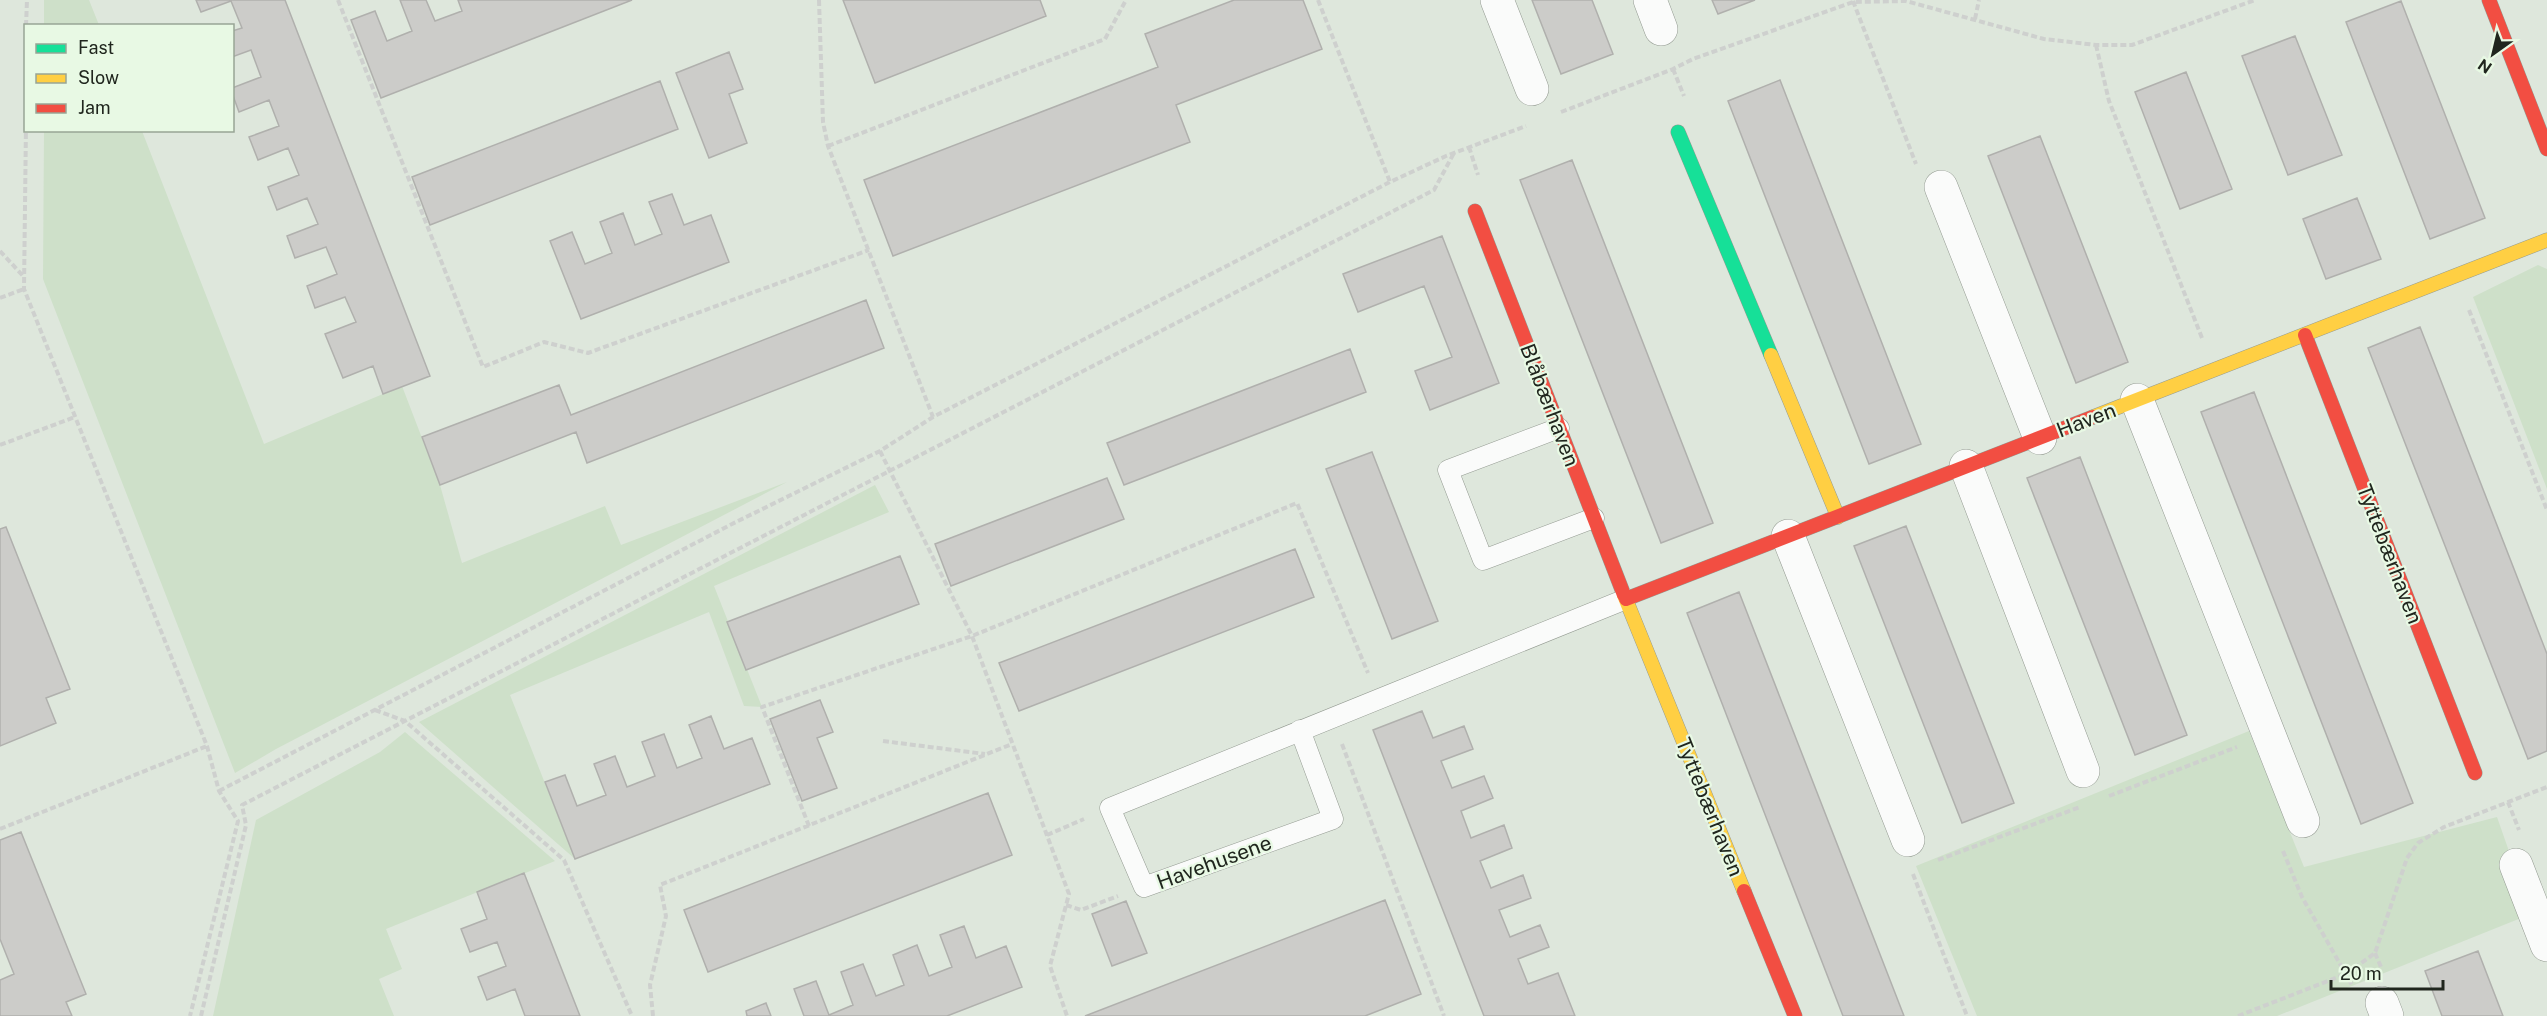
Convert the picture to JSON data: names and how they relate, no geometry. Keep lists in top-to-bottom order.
{
  "streets": {
    "street": ["Blåbærhaven", "Haven", "Tyttebærhaven"],
    "lane": ["Havehusene"]
  },
  "crossings": [
    ["Blåbærhaven", "Haven"],
    ["Blåbærhaven", "Tyttebærhaven"],
    ["Haven", "Tyttebærhaven"]
  ],
  "legend": ["Fast", "Slow", "Jam"],
  "scale_bar": "20 m",
  "north": "bottom left"
}
